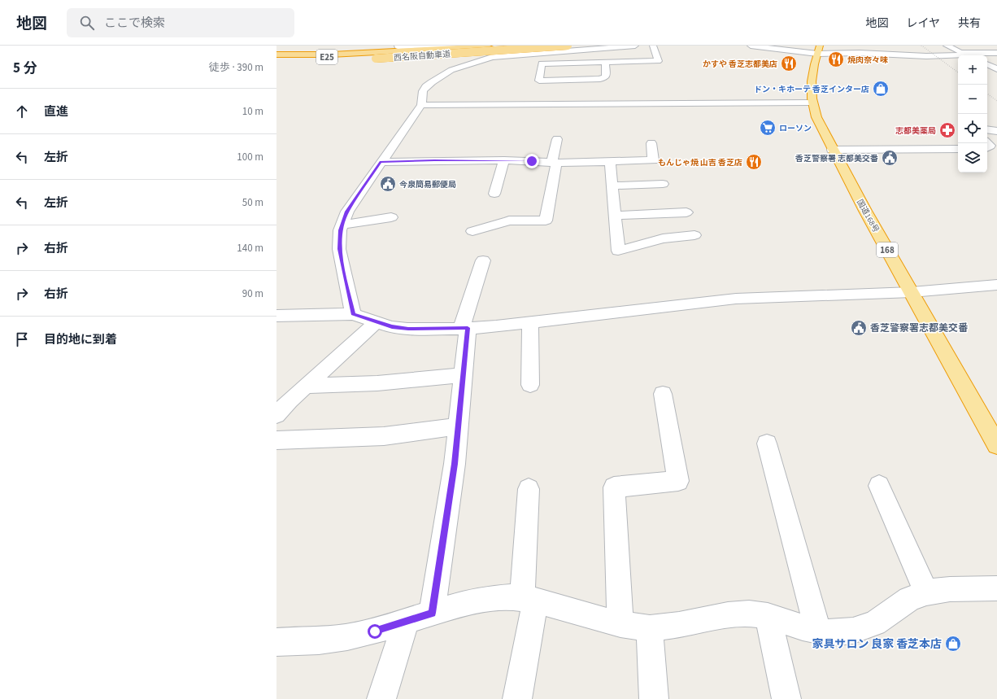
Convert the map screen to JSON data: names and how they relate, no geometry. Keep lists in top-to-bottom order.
{
  "streets": {
    "highway": [
      "西名阪自動車道",
      "E25",
      "国道168号",
      "168"
    ]
  },
  "places": {
    "restaurant": ["焼肉奈々味", "かすや 香芝志都美店", "もんじゃ焼 山吉 香芝店"],
    "shop": ["ドン・キホーテ 香芝インター店", "家具サロン 良家 香芝本店"],
    "supermarket": ["ローソン"],
    "pharmacy": ["志都美薬局"],
    "public building": ["香芝警察署 志都美交番", "今泉簡易郵便局", "香芝警察署志都美交番"]
  },
  "page": {
    "header": "地図",
    "search": "ここで検索",
    "nav": ["地図", "レイヤ", "共有"],
    "heading": ["5 分", "徒歩 · 390 m"],
    "map_buttons": ["+", "−"],
    "list": [
      ["直進", "10 m"],
      ["左折", "100 m"],
      ["左折", "50 m"],
      ["右折", "140 m"],
      ["右折", "90 m"],
      "目的地に到着"
    ]
  }
}
